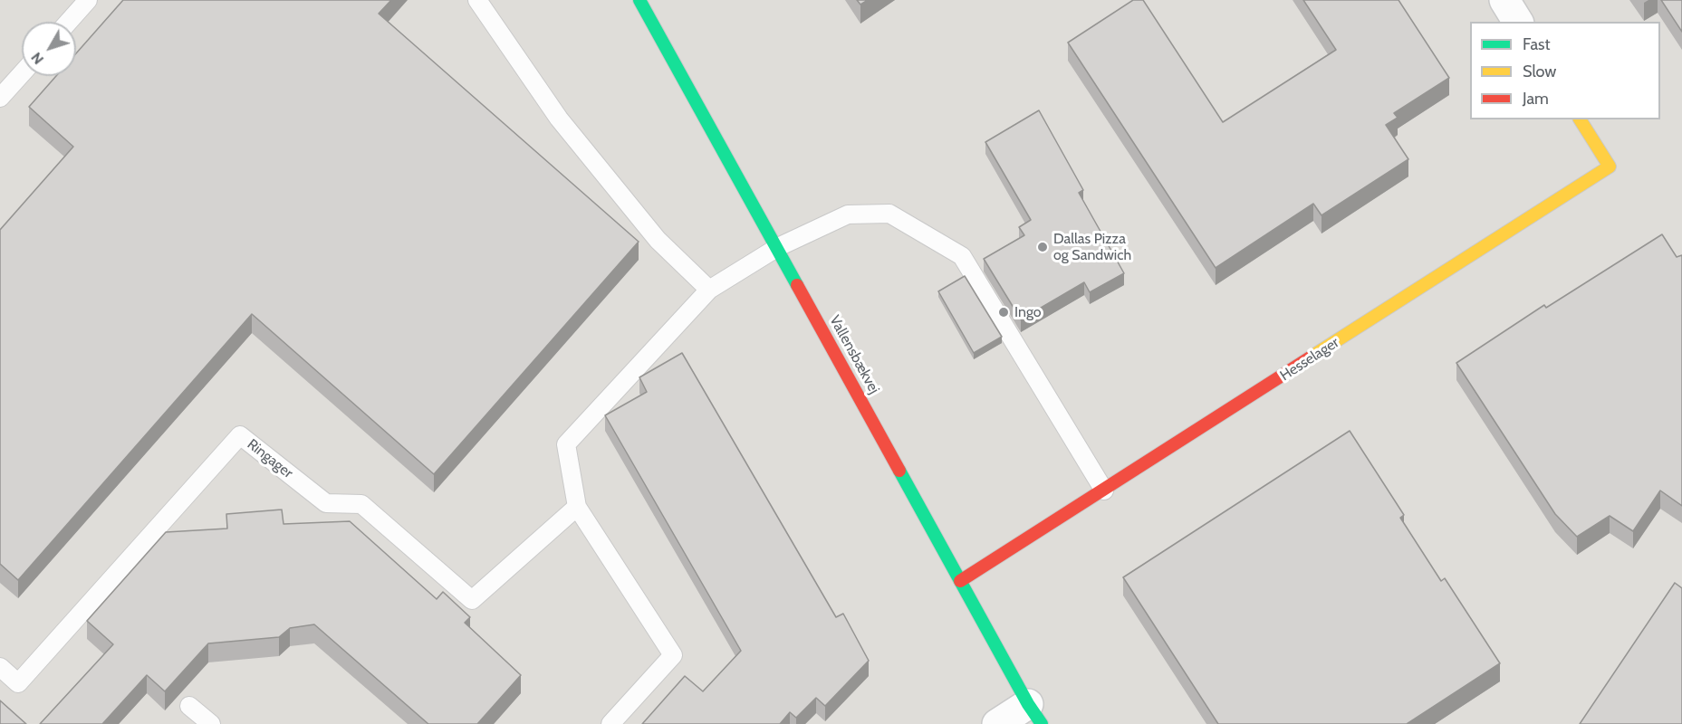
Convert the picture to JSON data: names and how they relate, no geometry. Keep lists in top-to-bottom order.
{
  "streets": {
    "street": ["Vallensbækvej", "Hesselager"],
    "lane": ["Ringager"]
  },
  "crossings": [
    ["Vallensbækvej", "Hesselager"]
  ],
  "places": ["Dallas Pizza og Sandwich", "Ingo"],
  "legend": ["Fast", "Slow", "Jam"],
  "north": "bottom left"
}
